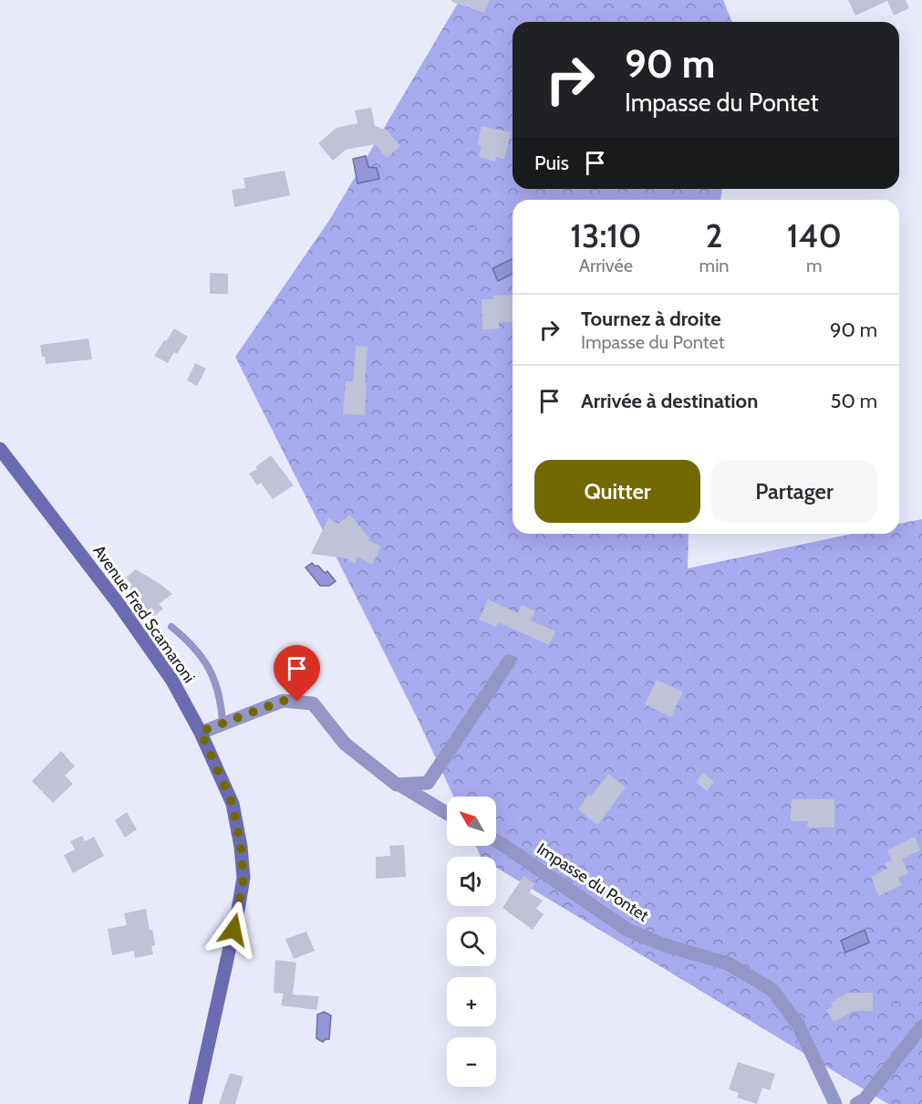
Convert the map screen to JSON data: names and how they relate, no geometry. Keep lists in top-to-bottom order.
{
  "streets": {
    "main road": ["Avenue Fred Scamaroni"],
    "street": ["Impasse du Pontet"]
  },
  "north": "top left",
  "page": {
    "turn": ["90 m", "Impasse du Pontet"],
    "then": "Puis",
    "eta": [
      "13:10",
      "Arrivée",
      "2",
      "min",
      "140",
      "m"
    ],
    "list": [
      {
        "name": "Tournez à droite",
        "note": "Impasse du Pontet",
        "value": "90 m"
      },
      {
        "name": "Arrivée à destination",
        "value": "50 m"
      }
    ],
    "buttons": ["Quitter", "Partager"],
    "map_buttons": ["+", "−"]
  }
}
